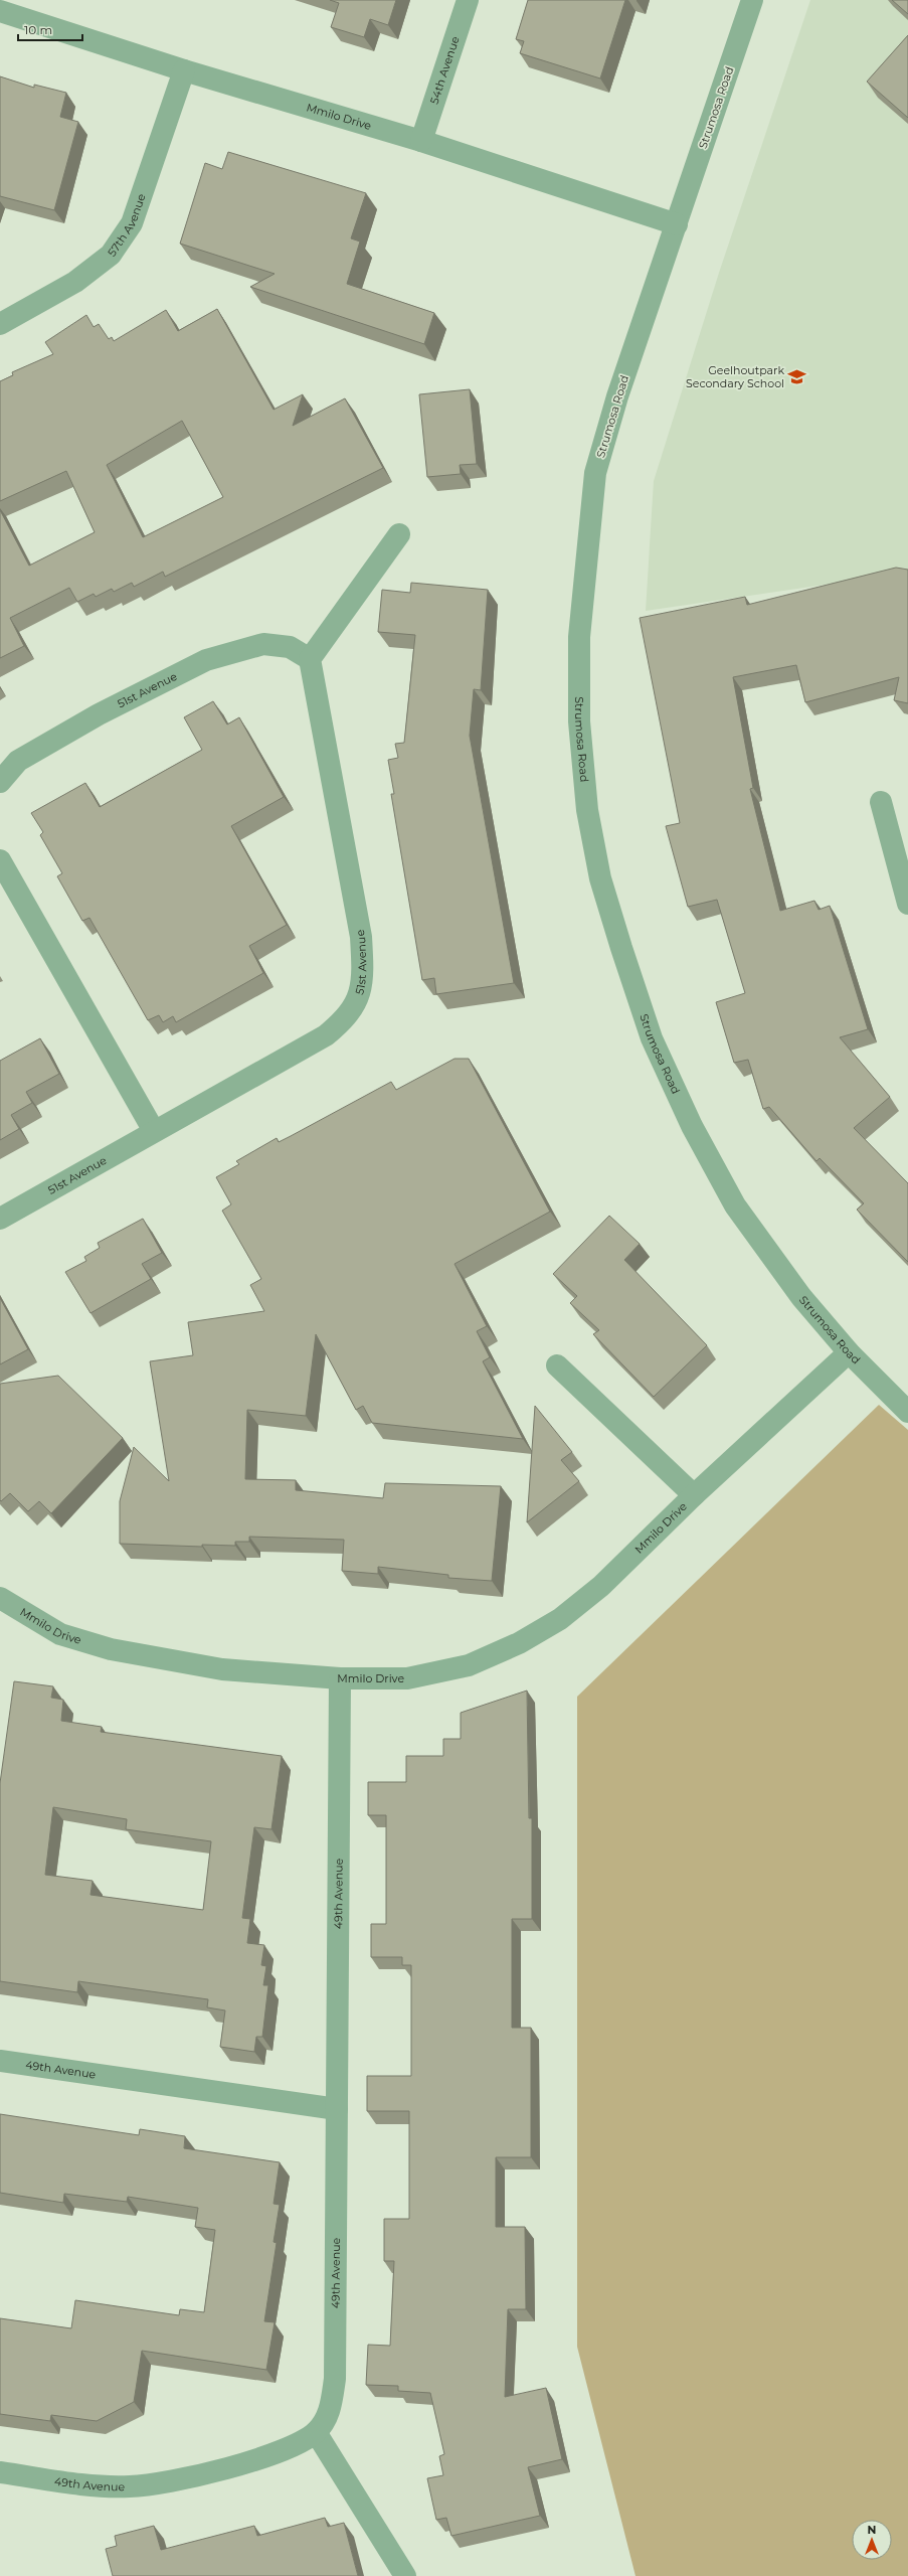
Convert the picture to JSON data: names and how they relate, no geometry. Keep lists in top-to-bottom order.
{
  "streets": {
    "street": [
      "54th Avenue",
      "Strumosa Road",
      "Mmilo Drive",
      "57th Avenue",
      "51st Avenue",
      "49th Avenue"
    ]
  },
  "crossings": [
    ["54th Avenue", "Mmilo Drive"],
    ["Strumosa Road", "Mmilo Drive"],
    ["Mmilo Drive", "57th Avenue"],
    ["Mmilo Drive", "49th Avenue"]
  ],
  "places": {
    "school or university": ["Geelhoutpark Secondary School"]
  },
  "scale_bar": "10 m",
  "north": "top"
}
